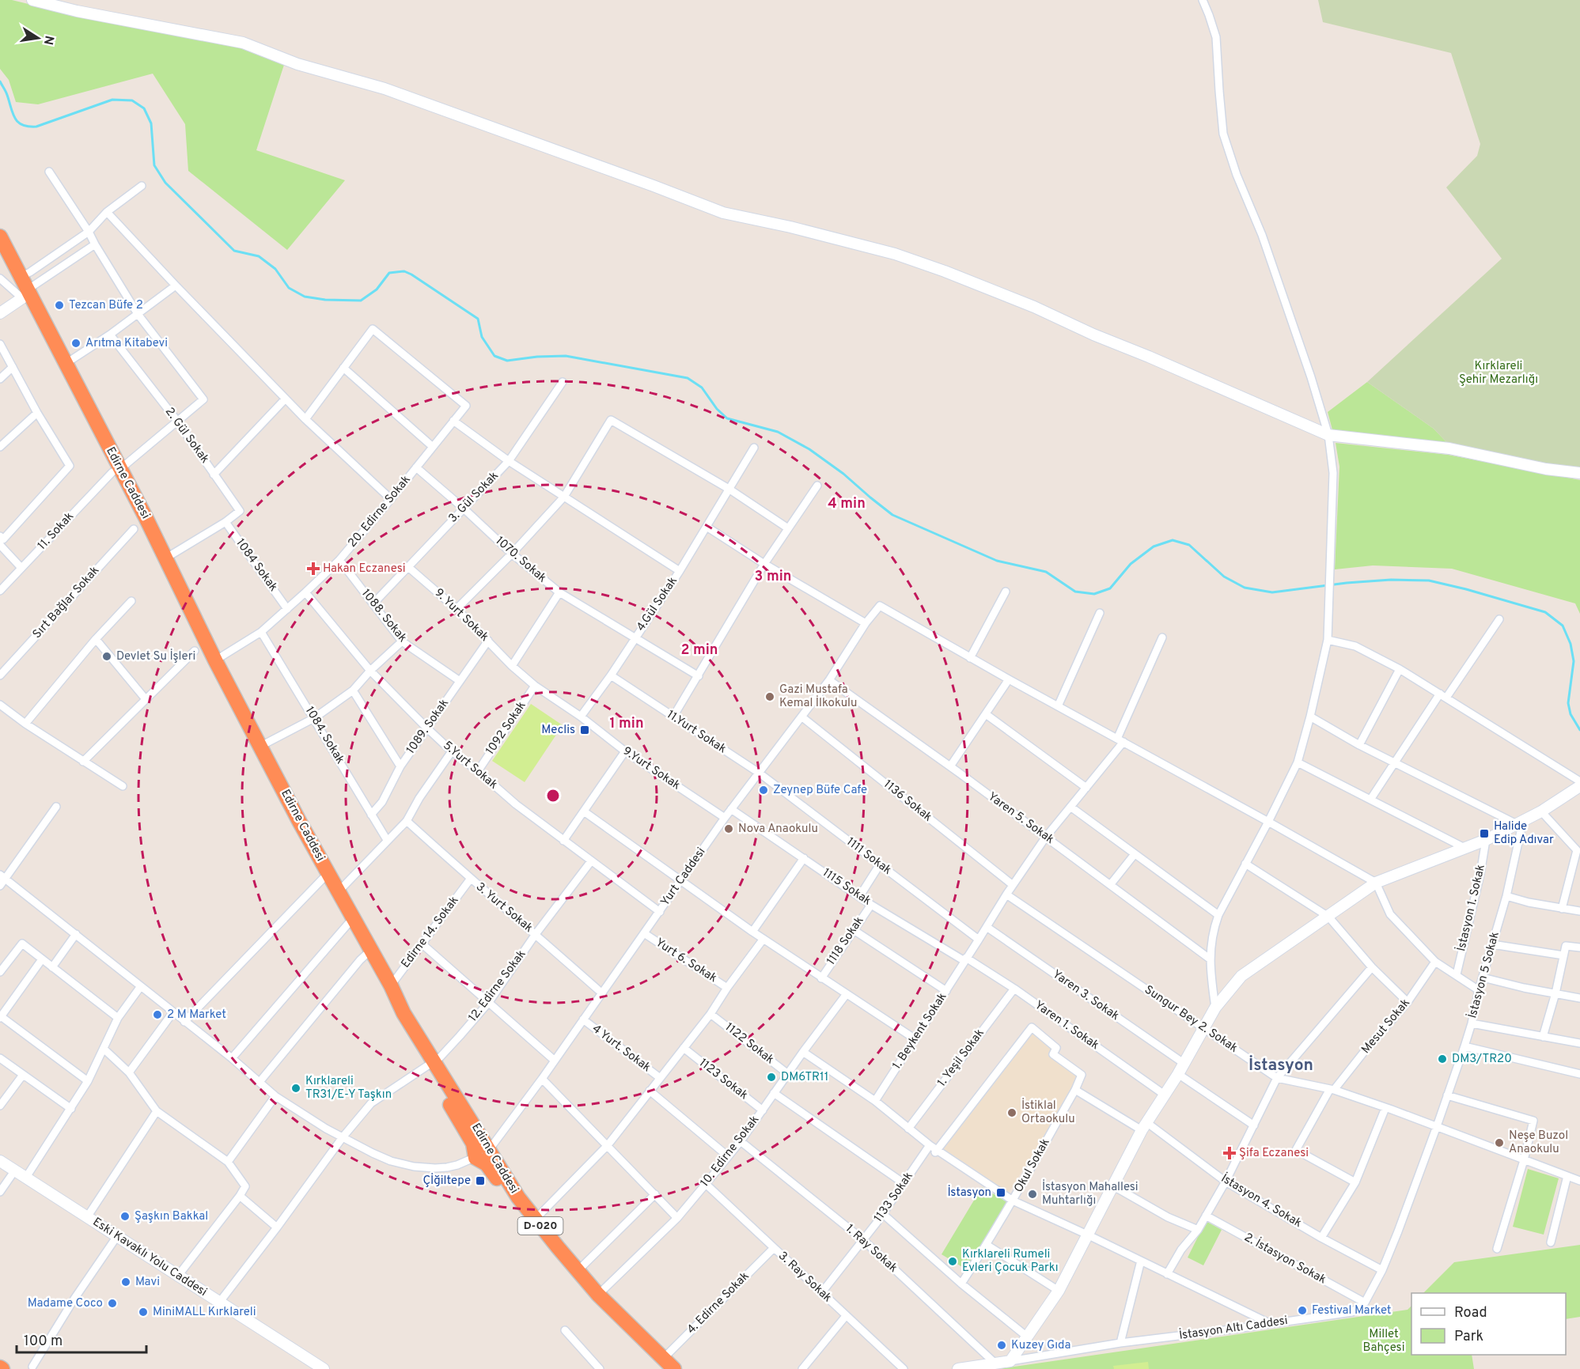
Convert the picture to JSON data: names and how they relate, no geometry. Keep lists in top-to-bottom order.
{
  "streets": {
    "highway": ["Edirne Caddesi", "D-020"],
    "street": [
      "2. Gül Sokak",
      "3. Gül Sokak",
      "20. Edirne Sokak",
      "11. Sokak",
      "1070. Sokak",
      "1084 Sokak",
      "Sırt Bağlar Sokak",
      "4.Gül Sokak",
      "9. Yurt Sokak",
      "1088. Sokak",
      "1089. Sokak",
      "1092 Sokak",
      "11.Yurt Sokak",
      "1084. Sokak",
      "5.Yurt Sokak",
      "9.Yurt Sokak",
      "1136 Sokak",
      "Yaren 5. Sokak",
      "1111 Sokak",
      "Yurt Caddesi",
      "1115 Sokak",
      "3. Yurt Sokak",
      "İstasyon 1. Sokak",
      "Edirne 14. Sokak",
      "1118 Sokak",
      "Yurt 6. Sokak",
      "İstasyon 5 Sokak",
      "12. Edirne Sokak",
      "Yaren 3. Sokak",
      "Sungur Bey 2. Sokak",
      "Yaren 1. Sokak",
      "Mesut Sokak",
      "1. Beykent Sokak",
      "1122 Sokak",
      "4 Yurt. Sokak",
      "1. Yeşil Sokak",
      "1123 Sokak",
      "10. Edirne Sokak",
      "Okul Sokak",
      "1133 Sokak",
      "İstasyon 4. Sokak",
      "1. Ray Sokak",
      "Eski Kavaklı Yolu Caddesi",
      "2. İstasyon Sokak",
      "3. Ray Sokak",
      "4. Edirne Sokak",
      "İstasyon Altı Caddesi"
    ]
  },
  "crossings": [
    ["2. Gül Sokak", "Edirne Caddesi"],
    ["2. Gül Sokak", "11. Sokak"],
    ["2. Gül Sokak", "1084 Sokak"],
    ["Edirne Caddesi", "20. Edirne Sokak"],
    ["Edirne Caddesi", "11. Sokak"],
    ["Edirne Caddesi", "Yurt Caddesi"],
    ["Edirne Caddesi", "Edirne 14. Sokak"],
    ["Edirne Caddesi", "12. Edirne Sokak"],
    ["Edirne Caddesi", "10. Edirne Sokak"],
    ["Edirne Caddesi", "4. Edirne Sokak"],
    ["3. Gül Sokak", "1070. Sokak"],
    ["3. Gül Sokak", "9. Yurt Sokak"],
    ["3. Gül Sokak", "1088. Sokak"],
    ["20. Edirne Sokak", "1070. Sokak"],
    ["20. Edirne Sokak", "1084 Sokak"],
    ["20. Edirne Sokak", "1088. Sokak"],
    ["20. Edirne Sokak", "1084. Sokak"],
    ["20. Edirne Sokak", "5.Yurt Sokak"],
    ["1070. Sokak", "4.Gül Sokak"],
    ["4.Gül Sokak", "11.Yurt Sokak"],
    ["4.Gül Sokak", "9.Yurt Sokak"],
    ["9. Yurt Sokak", "1089. Sokak"],
    ["9. Yurt Sokak", "9.Yurt Sokak"],
    ["1088. Sokak", "1089. Sokak"],
    ["1089. Sokak", "1084. Sokak"],
    ["1089. Sokak", "5.Yurt Sokak"],
    ["1092 Sokak", "5.Yurt Sokak"],
    ["1092 Sokak", "9.Yurt Sokak"],
    ["11.Yurt Sokak", "1111 Sokak"],
    ["11.Yurt Sokak", "Yurt Caddesi"],
    ["5.Yurt Sokak", "Yurt Caddesi"],
    ["5.Yurt Sokak", "12. Edirne Sokak"],
    ["9.Yurt Sokak", "Yurt Caddesi"],
    ["1136 Sokak", "Yurt Caddesi"],
    ["1136 Sokak", "1. Beykent Sokak"],
    ["Yaren 5. Sokak", "Yurt Caddesi"],
    ["Yaren 5. Sokak", "1. Beykent Sokak"],
    ["1111 Sokak", "Yurt Caddesi"],
    ["1111 Sokak", "1. Beykent Sokak"],
    ["Yurt Caddesi", "1115 Sokak"],
    ["Yurt Caddesi", "3. Yurt Sokak"],
    ["Yurt Caddesi", "Yurt 6. Sokak"],
    ["Yurt Caddesi", "4 Yurt. Sokak"],
    ["1115 Sokak", "1118 Sokak"],
    ["1115 Sokak", "Yaren 1. Sokak"],
    ["1115 Sokak", "1. Beykent Sokak"],
    ["3. Yurt Sokak", "Edirne 14. Sokak"],
    ["3. Yurt Sokak", "12. Edirne Sokak"],
    ["İstasyon 5 Sokak", "Sungur Bey 2. Sokak"],
    ["12. Edirne Sokak", "Eski Kavaklı Yolu Caddesi"],
    ["Yaren 3. Sokak", "1. Beykent Sokak"],
    ["Sungur Bey 2. Sokak", "Mesut Sokak"],
    ["Sungur Bey 2. Sokak", "1. Beykent Sokak"],
    ["Yaren 1. Sokak", "1. Beykent Sokak"],
    ["Yaren 1. Sokak", "1. Yeşil Sokak"],
    ["1122 Sokak", "10. Edirne Sokak"],
    ["1123 Sokak", "10. Edirne Sokak"],
    ["10. Edirne Sokak", "1. Ray Sokak"],
    ["10. Edirne Sokak", "3. Ray Sokak"],
    ["1133 Sokak", "1. Ray Sokak"],
    ["1133 Sokak", "3. Ray Sokak"],
    ["1. Ray Sokak", "İstasyon Altı Caddesi"],
    ["2. İstasyon Sokak", "İstasyon Altı Caddesi"],
    ["3. Ray Sokak", "4. Edirne Sokak"]
  ],
  "districts": ["İstasyon"],
  "parks": ["Kırklareli Şehir Mezarlığı", "Millet Bahçesi"],
  "places": {
    "other": [
      "Tezcan Büfe 2",
      "Arıtma Kitabevi",
      "Devlet Su İşleri",
      "Gazi Mustafa Kemal İlkokulu",
      "Zeynep Büfe Cafe",
      "Nova Anaokulu",
      "2 M Market",
      "DM3/TR20",
      "DM6TR11",
      "Kırklareli TR31/E-Y Taşkın",
      "İstiklal Ortaokulu",
      "Neşe Buzol Anaokulu",
      "İstasyon Mahallesi Muhtarlığı",
      "Şaşkın Bakkal",
      "Kırklareli Rumeli Evleri Çocuk Parkı",
      "Mavi",
      "Madame Coco",
      "Festival Market",
      "MiniMALL Kırklareli",
      "Kuzey Gıda"
    ],
    "health": ["Hakan Eczanesi", "Şifa Eczanesi"],
    "transit": [
      "Meclis",
      "Halide Edip Adıvar",
      "Çİğiltepe",
      "İstasyon"
    ]
  },
  "legend": ["Road", "Park"],
  "scale_bar": "100 m",
  "north": "right",
  "rings": [
    "4 min",
    "3 min",
    "2 min",
    "1 min"
  ]
}
